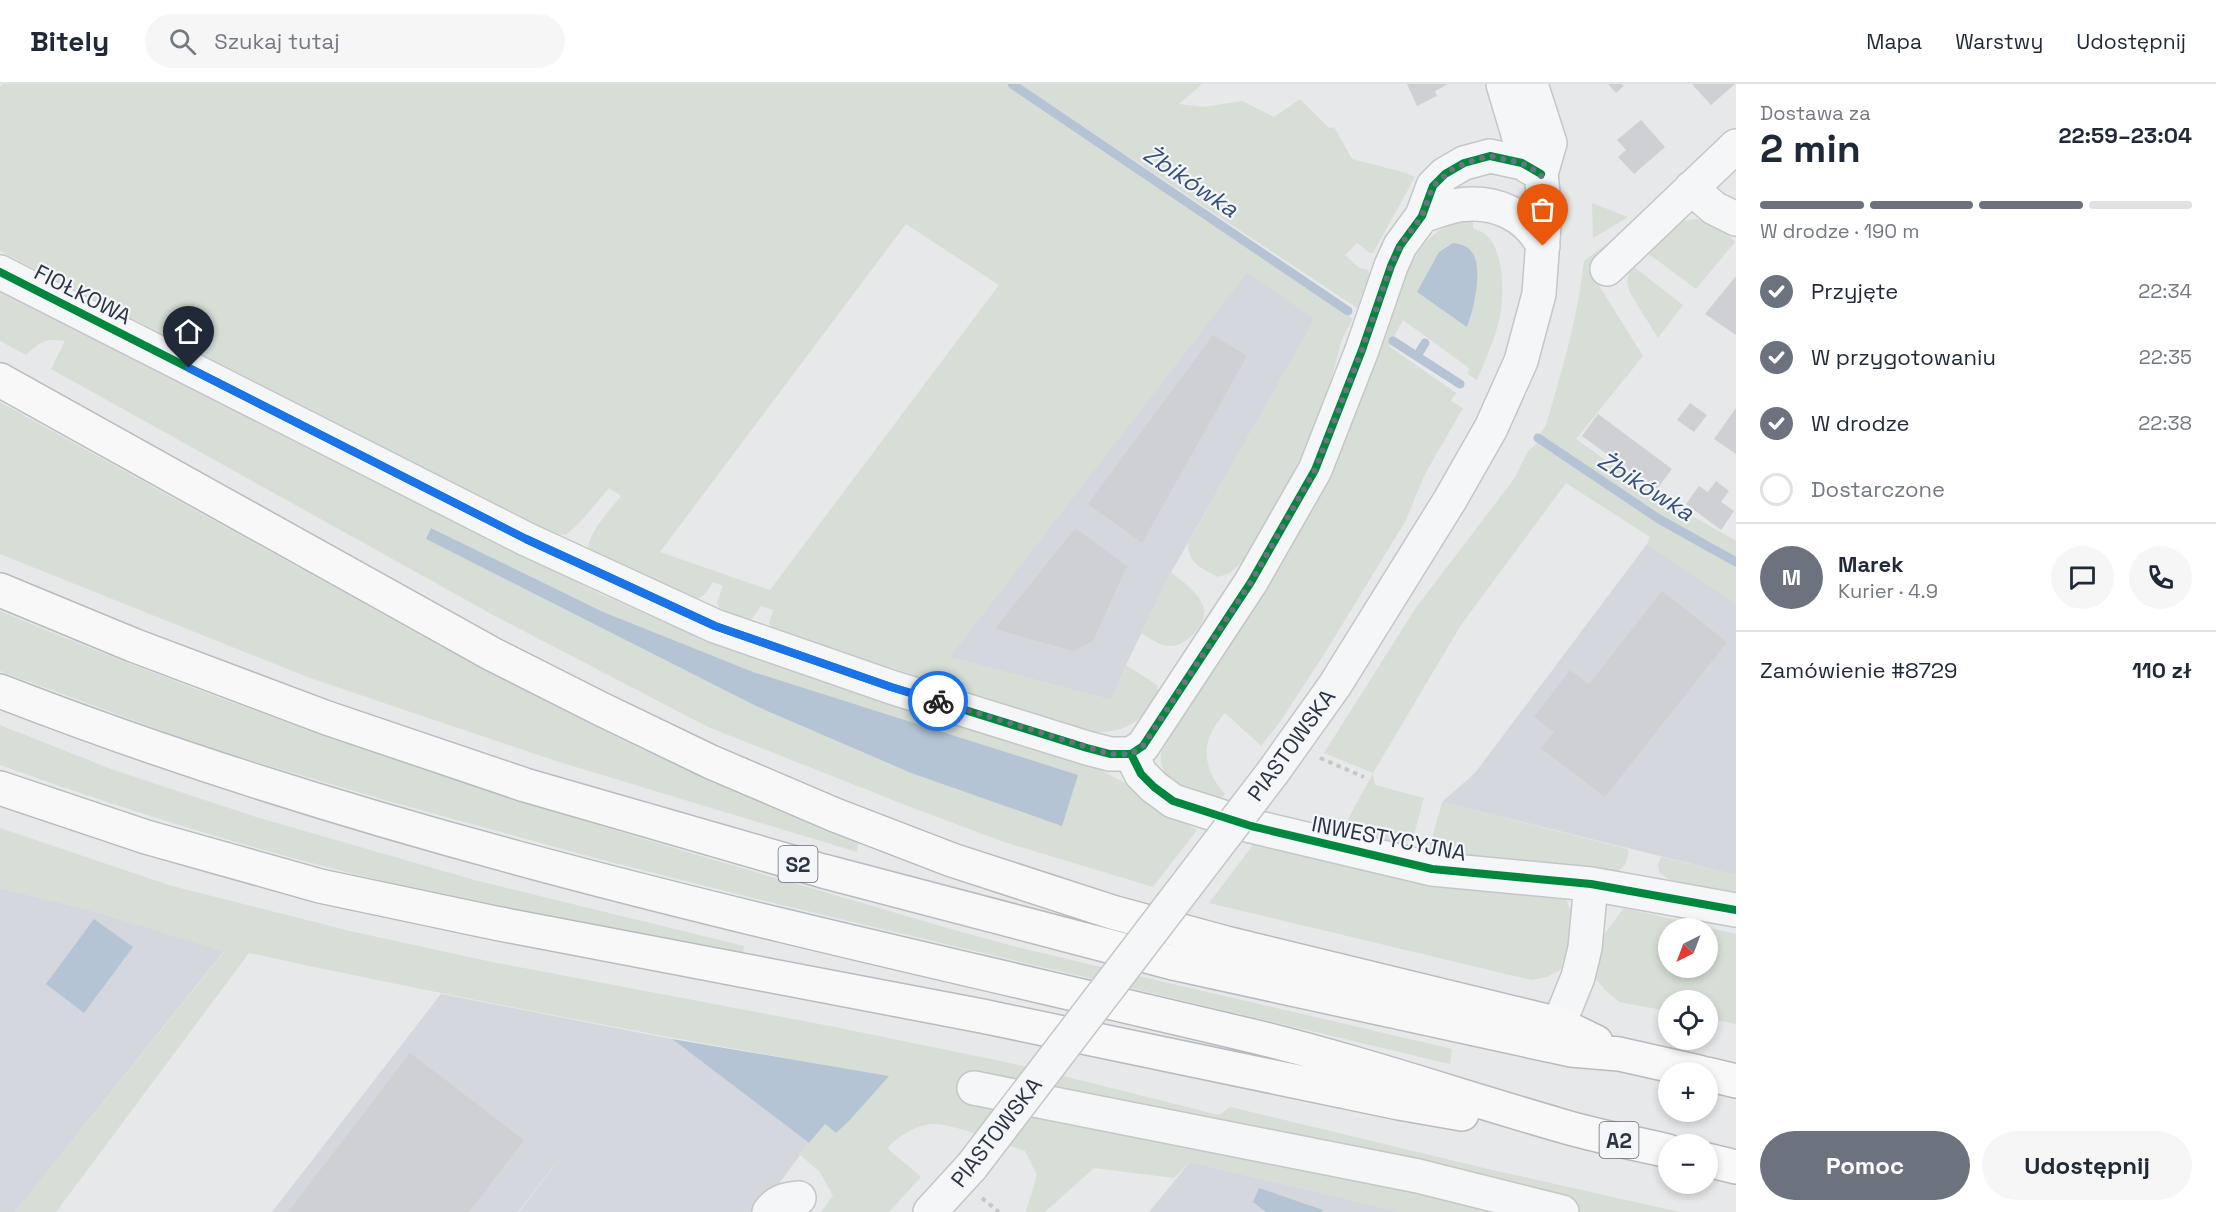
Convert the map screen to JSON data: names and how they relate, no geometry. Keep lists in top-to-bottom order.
{
  "streets": {
    "highway": ["S2", "A2"],
    "street": ["FIOŁKOWA", "PIASTOWSKA", "INWESTYCYJNA"]
  },
  "crossings": [
    ["FIOŁKOWA", "INWESTYCYJNA"]
  ],
  "water": ["Żbikówka"],
  "north": "bottom left",
  "page": {
    "header": "Bitely",
    "search": "Szukaj tutaj",
    "nav": ["Mapa", "Warstwy", "Udostępnij"],
    "heading": ["2 min", "Dostawa za", "22:59–23:04"],
    "panel": [
      "Marek",
      "Kurier · 4.9",
      "Zamówienie #8729",
      "110 zł"
    ],
    "bar": "W drodze · 190 m",
    "list": [
      ["Przyjęte", "22:34"],
      ["W przygotowaniu", "22:35"],
      ["W drodze", "22:38"],
      "Dostarczone"
    ],
    "round": "M",
    "map_buttons": ["+", "−"],
    "buttons": ["Pomoc", "Udostępnij"]
  }
}
